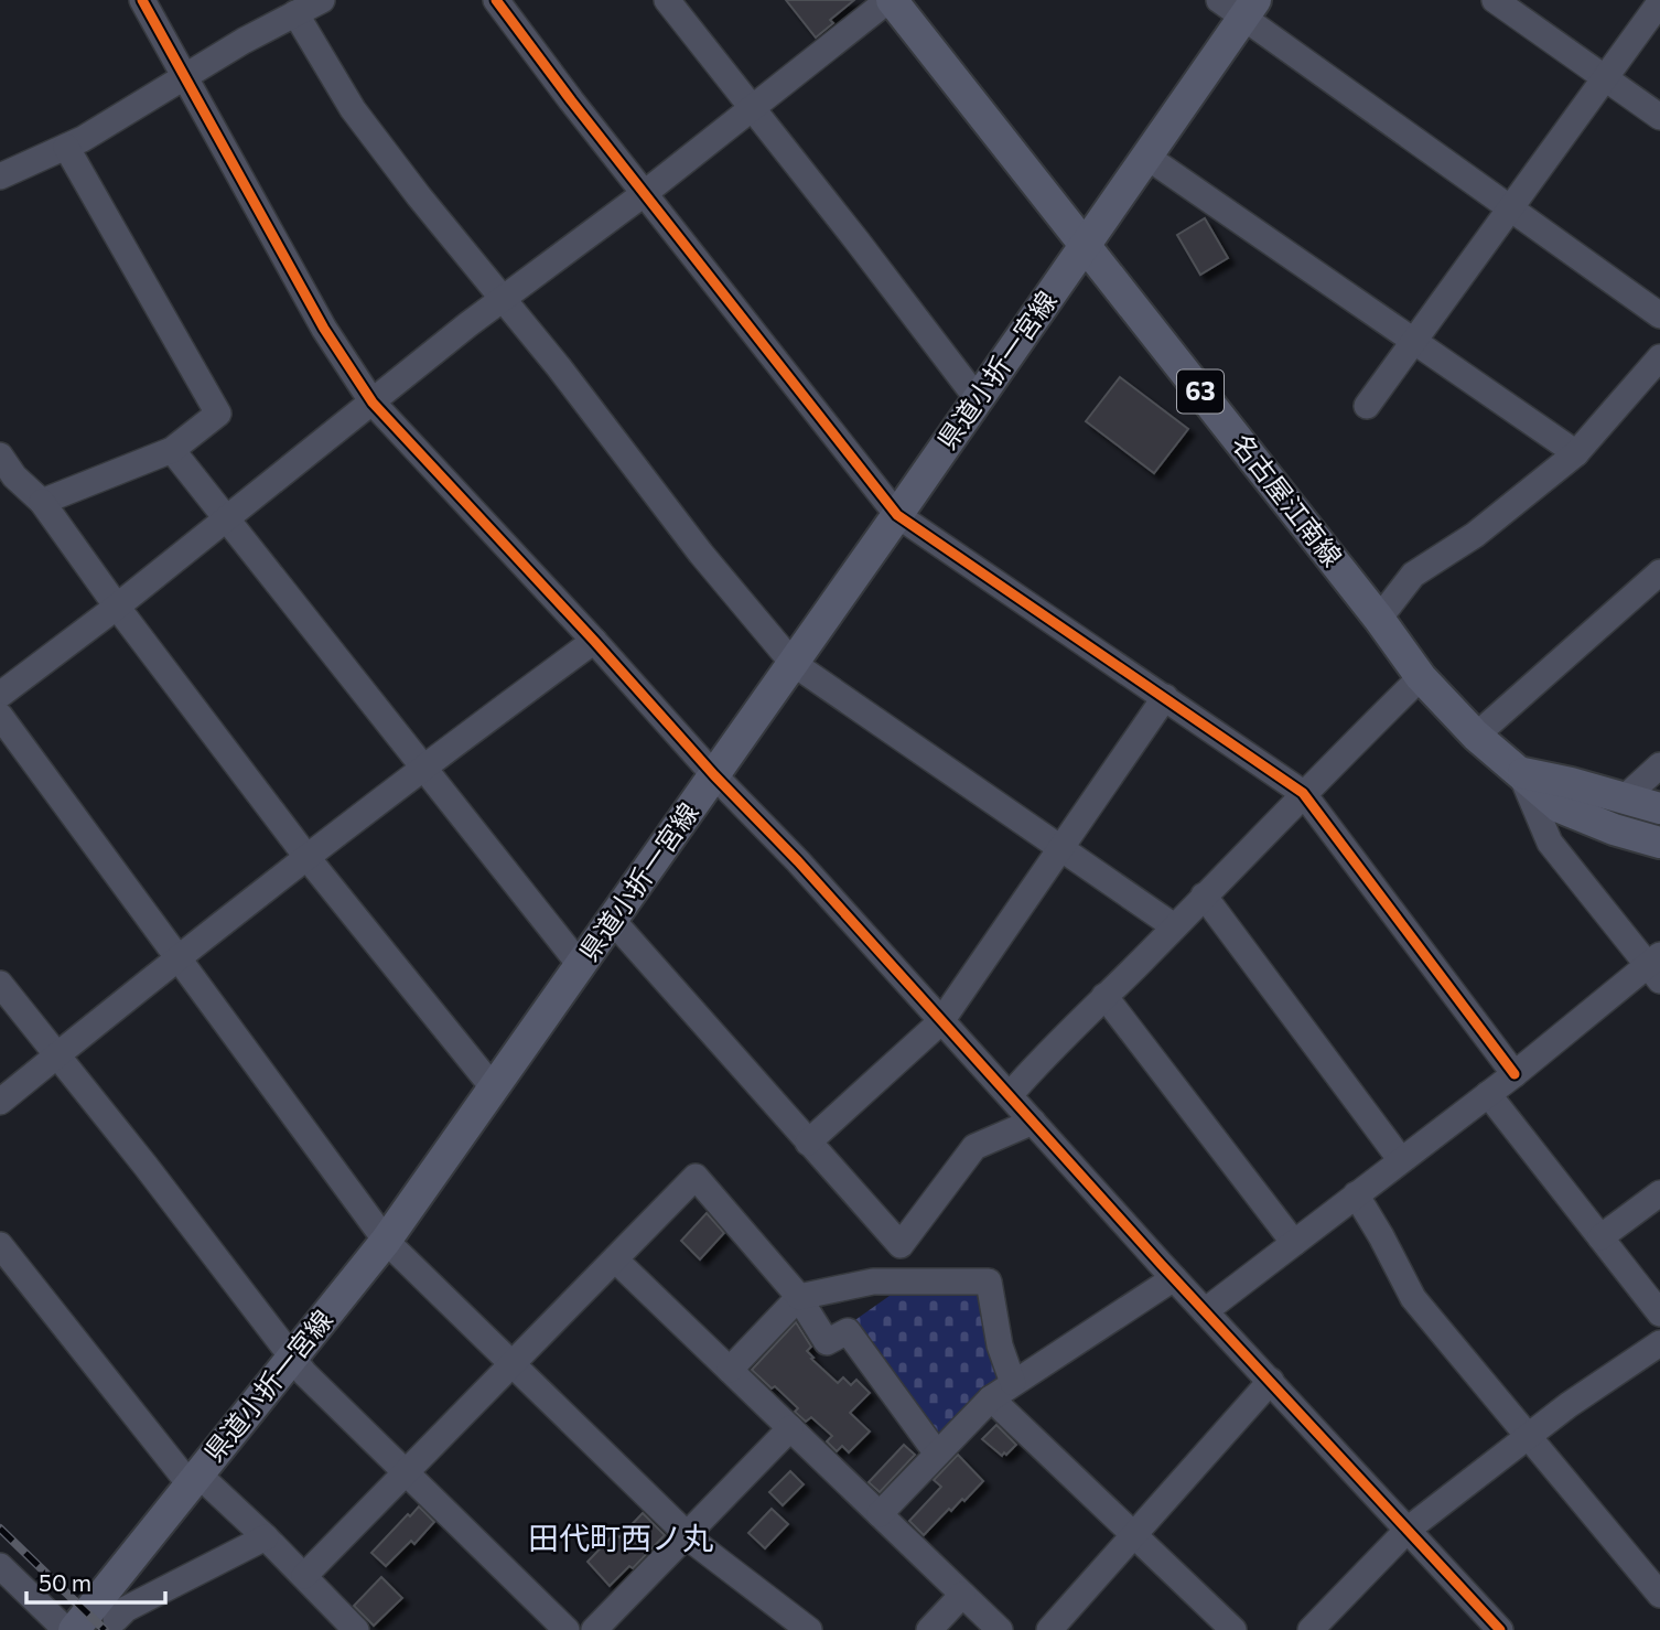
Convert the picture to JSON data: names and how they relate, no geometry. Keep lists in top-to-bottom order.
{
  "streets": {
    "main road": ["県道小折一宮線", "63", "名古屋江南線"]
  },
  "crossings": [
    ["県道小折一宮線", "名古屋江南線"]
  ],
  "districts": ["田代町西ノ丸"],
  "scale_bar": "50 m"
}
